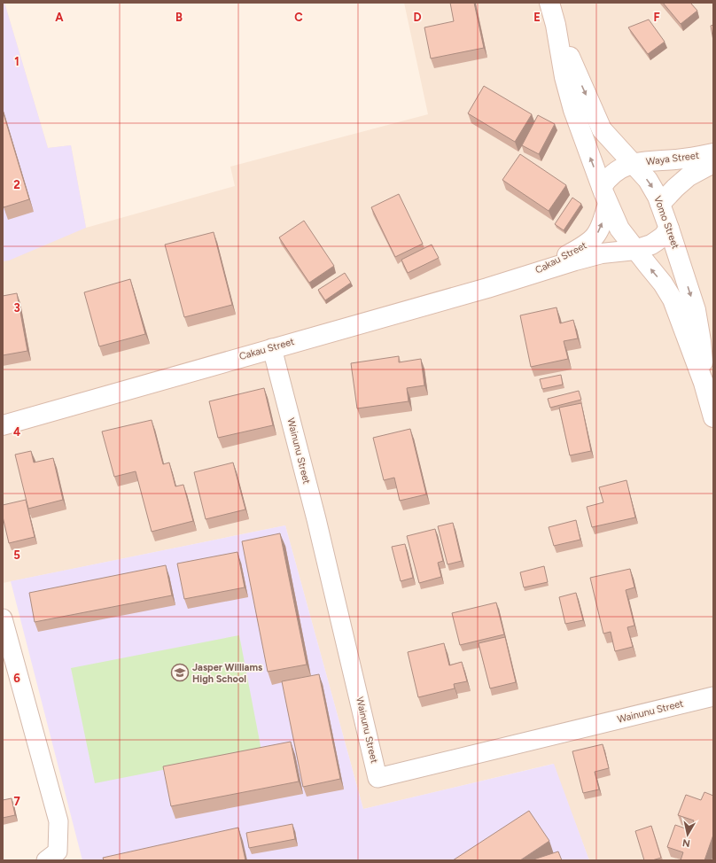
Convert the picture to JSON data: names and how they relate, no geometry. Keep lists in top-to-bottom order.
{
  "streets": {
    "main road": ["Waya Street", "Vomo Street", "Cakau Street"],
    "street": ["Wainunu Street"]
  },
  "crossings": [
    ["Waya Street", "Vomo Street"],
    ["Waya Street", "Cakau Street"],
    ["Vomo Street", "Cakau Street"],
    ["Cakau Street", "Wainunu Street"]
  ],
  "places": {
    "school or university": ["Jasper Williams High School"]
  },
  "north": "bottom",
  "grid": {
    "columns": [
      "A",
      "B",
      "C",
      "D",
      "E",
      "F"
    ],
    "rows": [
      "1",
      "2",
      "3",
      "4",
      "5",
      "6",
      "7"
    ]
  }
}
